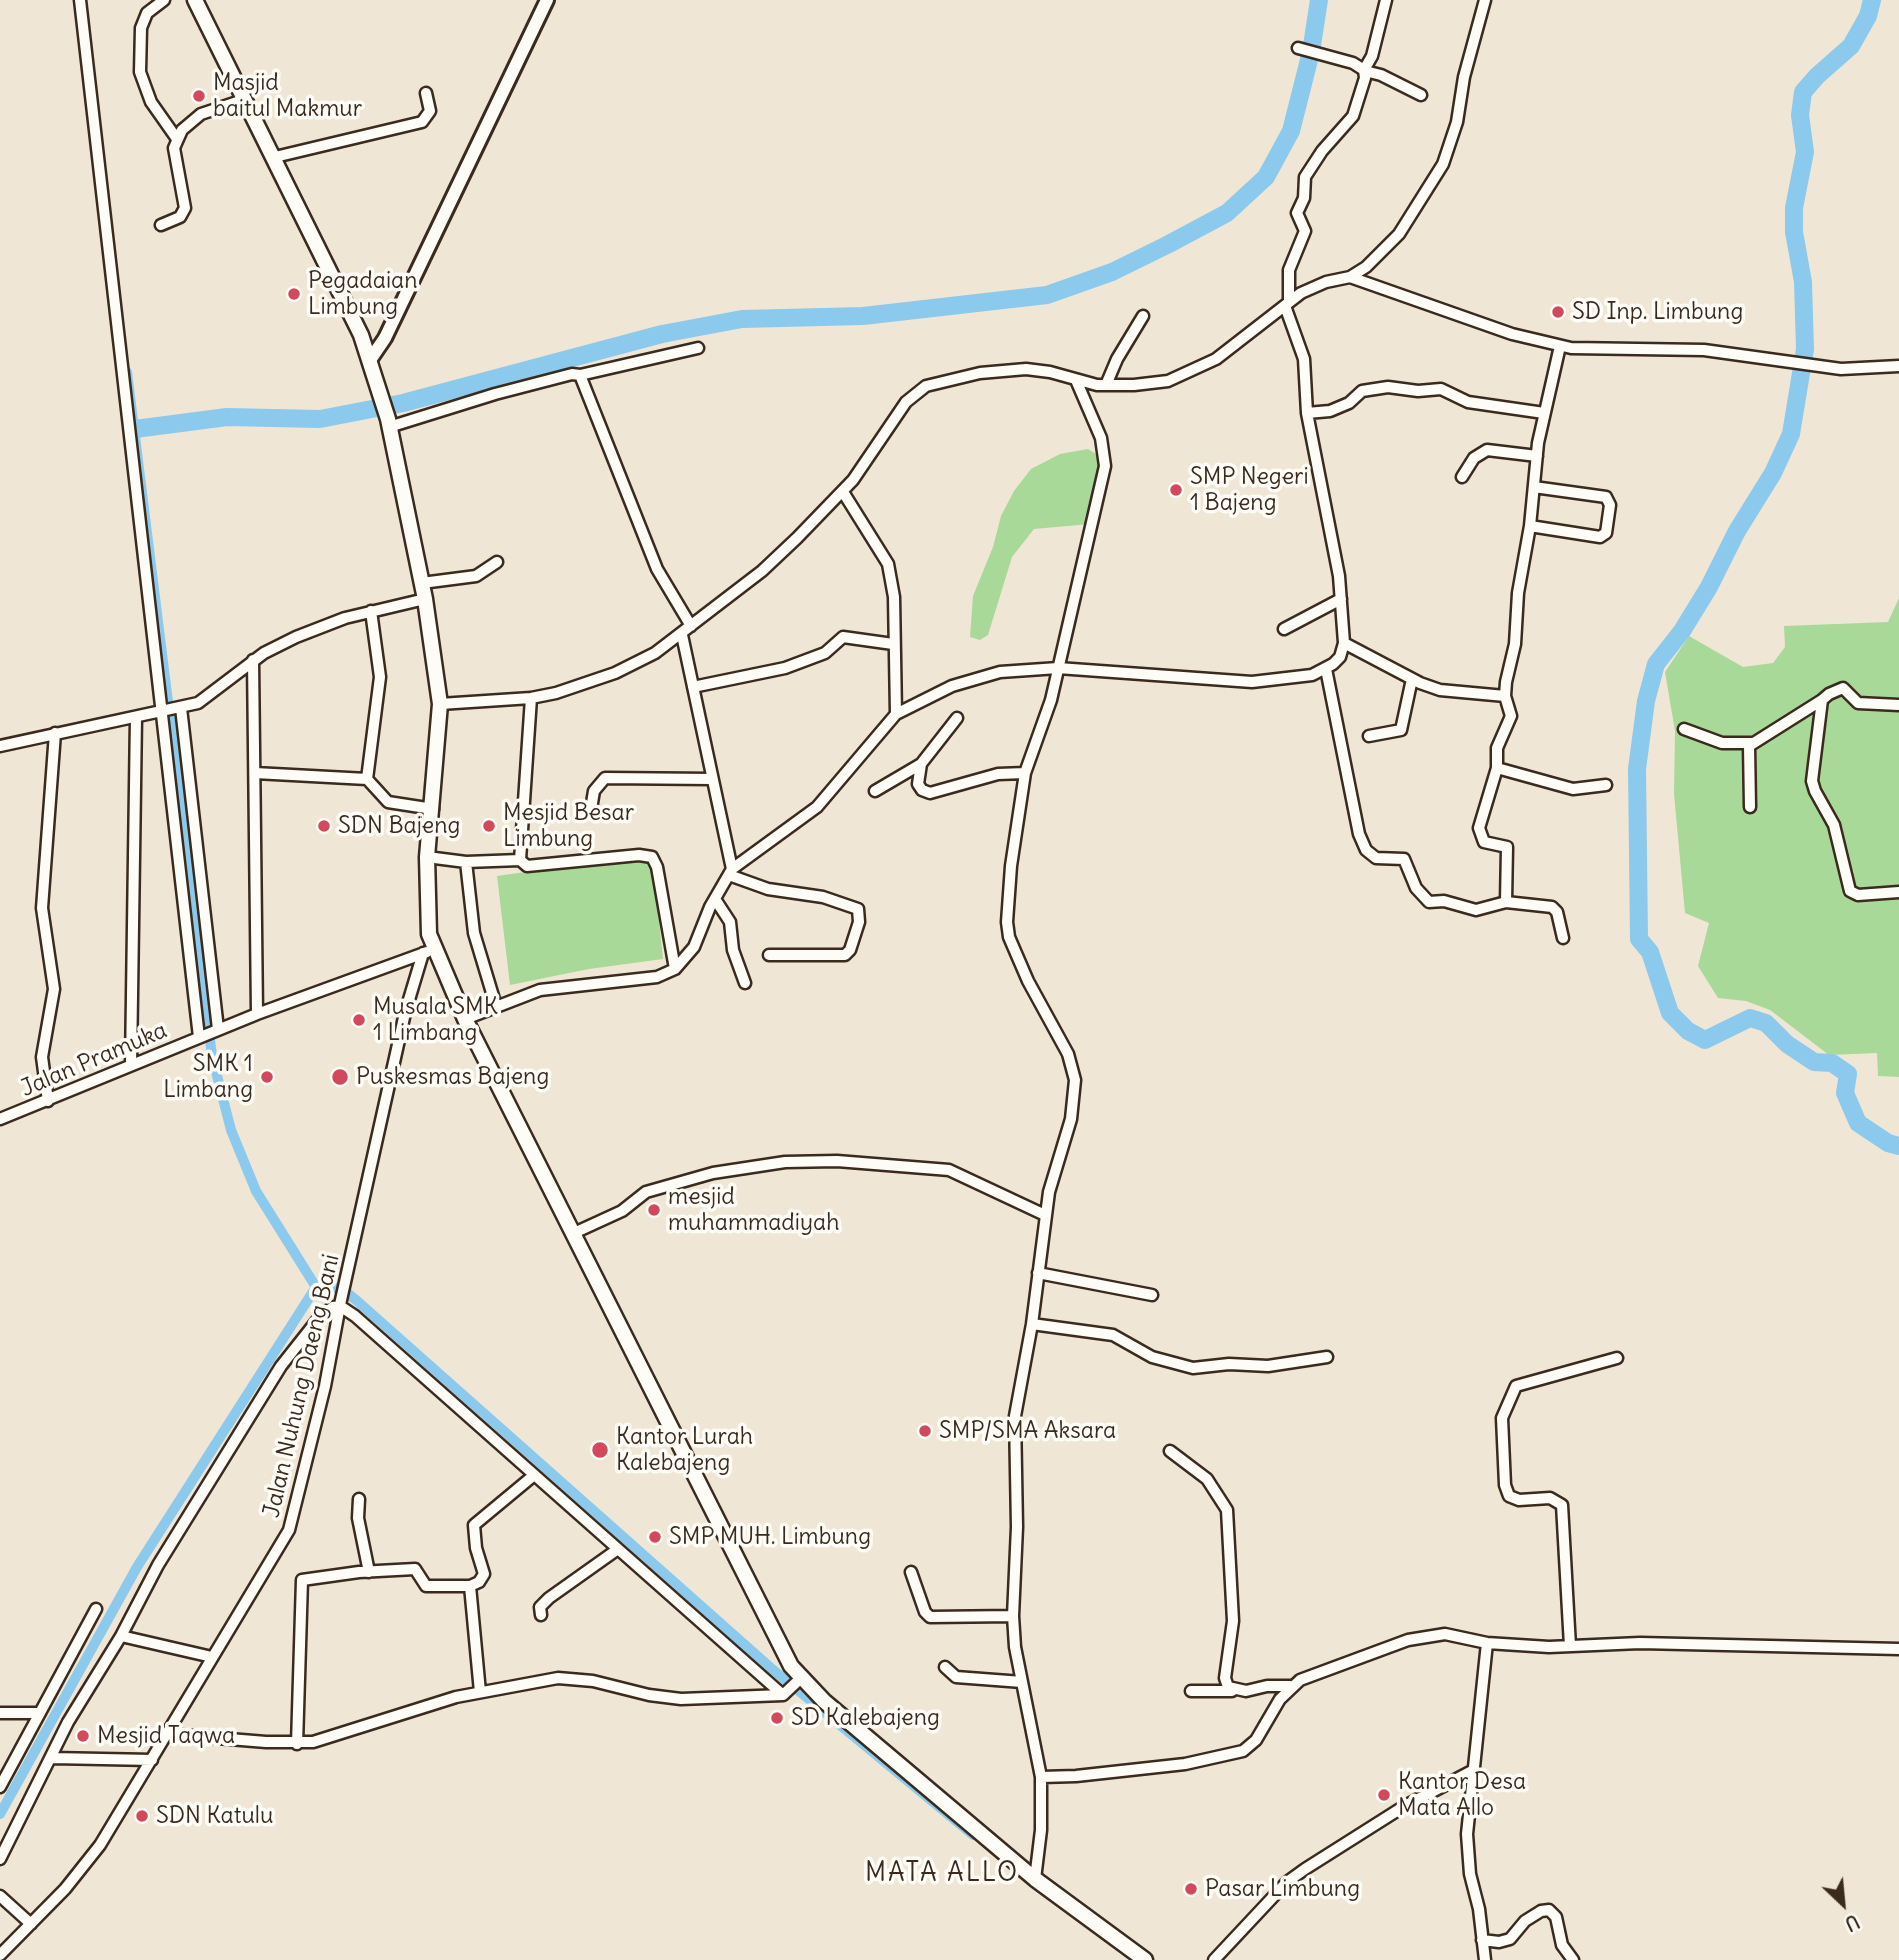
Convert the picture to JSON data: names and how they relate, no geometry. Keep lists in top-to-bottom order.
{
  "streets": {
    "street": ["Jalan Pramuka", "Jalan Nuhung Daeng Bani"]
  },
  "crossings": [
    ["Jalan Pramuka", "Jalan Nuhung Daeng Bani"]
  ],
  "districts": ["MATA ALLO"],
  "places": [
    "Masjid baitul Makmur",
    "Pegadaian Limbung",
    "SD Inp. Limbung",
    "SMP Negeri 1 Bajeng",
    "SDN Bajeng",
    "Mesjid Besar Limbung",
    "Musala SMK 1 Limbang",
    "SMK 1 Limbang",
    "Puskesmas Bajeng",
    "mesjid muhammadiyah",
    "SMP/SMA Aksara",
    "Kantor Lurah Kalebajeng",
    "SMP MUH. Limbung",
    "SD Kalebajeng",
    "Mesjid Taqwa",
    "Kantor Desa Mata Allo",
    "SDN Katulu",
    "Pasar Limbung"
  ],
  "north": "bottom right"
}
